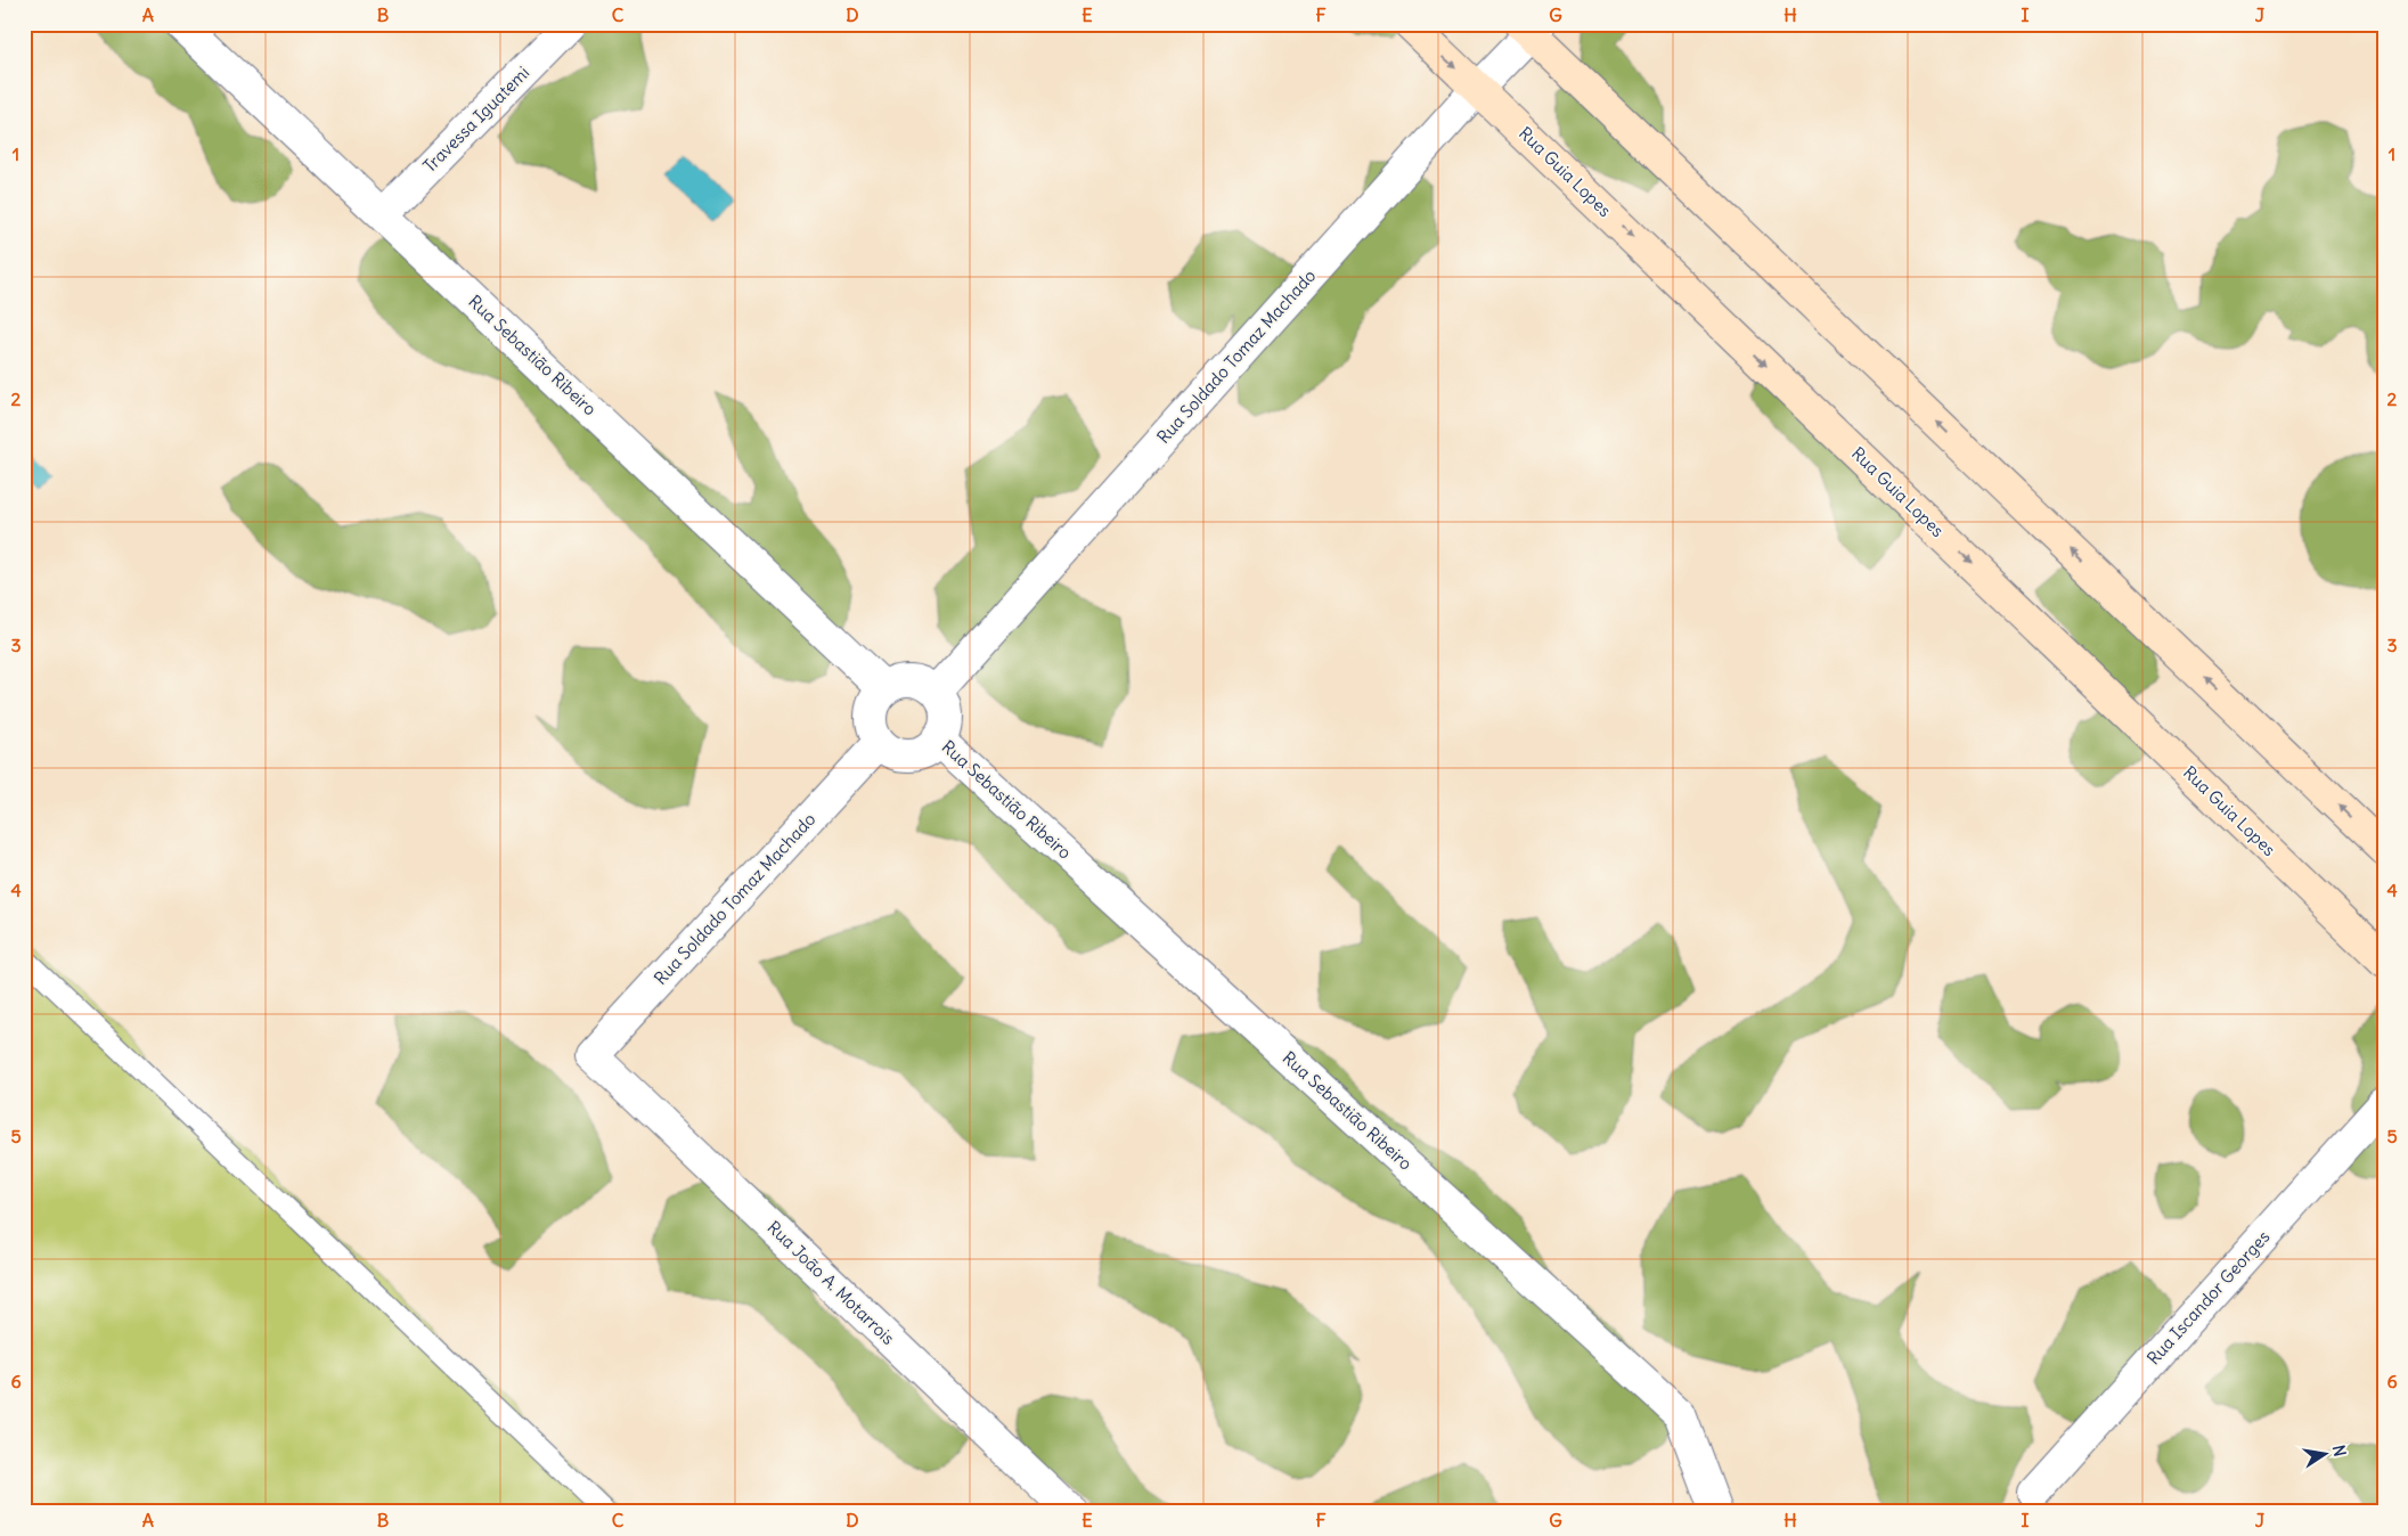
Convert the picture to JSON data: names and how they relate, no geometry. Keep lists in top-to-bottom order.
{
  "streets": {
    "main road": ["Rua Guia Lopes"],
    "street": [
      "Travessa Iguatemi",
      "Rua Sebastião Ribeiro",
      "Rua Soldado Tomaz Machado",
      "Rua João A. Motarrois",
      "Rua Iscandor Georges"
    ]
  },
  "crossings": [
    ["Travessa Iguatemi", "Rua Sebastião Ribeiro"],
    ["Rua Guia Lopes", "Rua Soldado Tomaz Machado"],
    ["Rua Sebastião Ribeiro", "Rua Soldado Tomaz Machado"],
    ["Rua Soldado Tomaz Machado", "Rua João A. Motarrois"]
  ],
  "north": "right",
  "grid": {
    "columns": [
      "A",
      "B",
      "C",
      "D",
      "E",
      "F",
      "G",
      "H",
      "I",
      "J"
    ],
    "rows": [
      "1",
      "2",
      "3",
      "4",
      "5",
      "6"
    ]
  }
}
